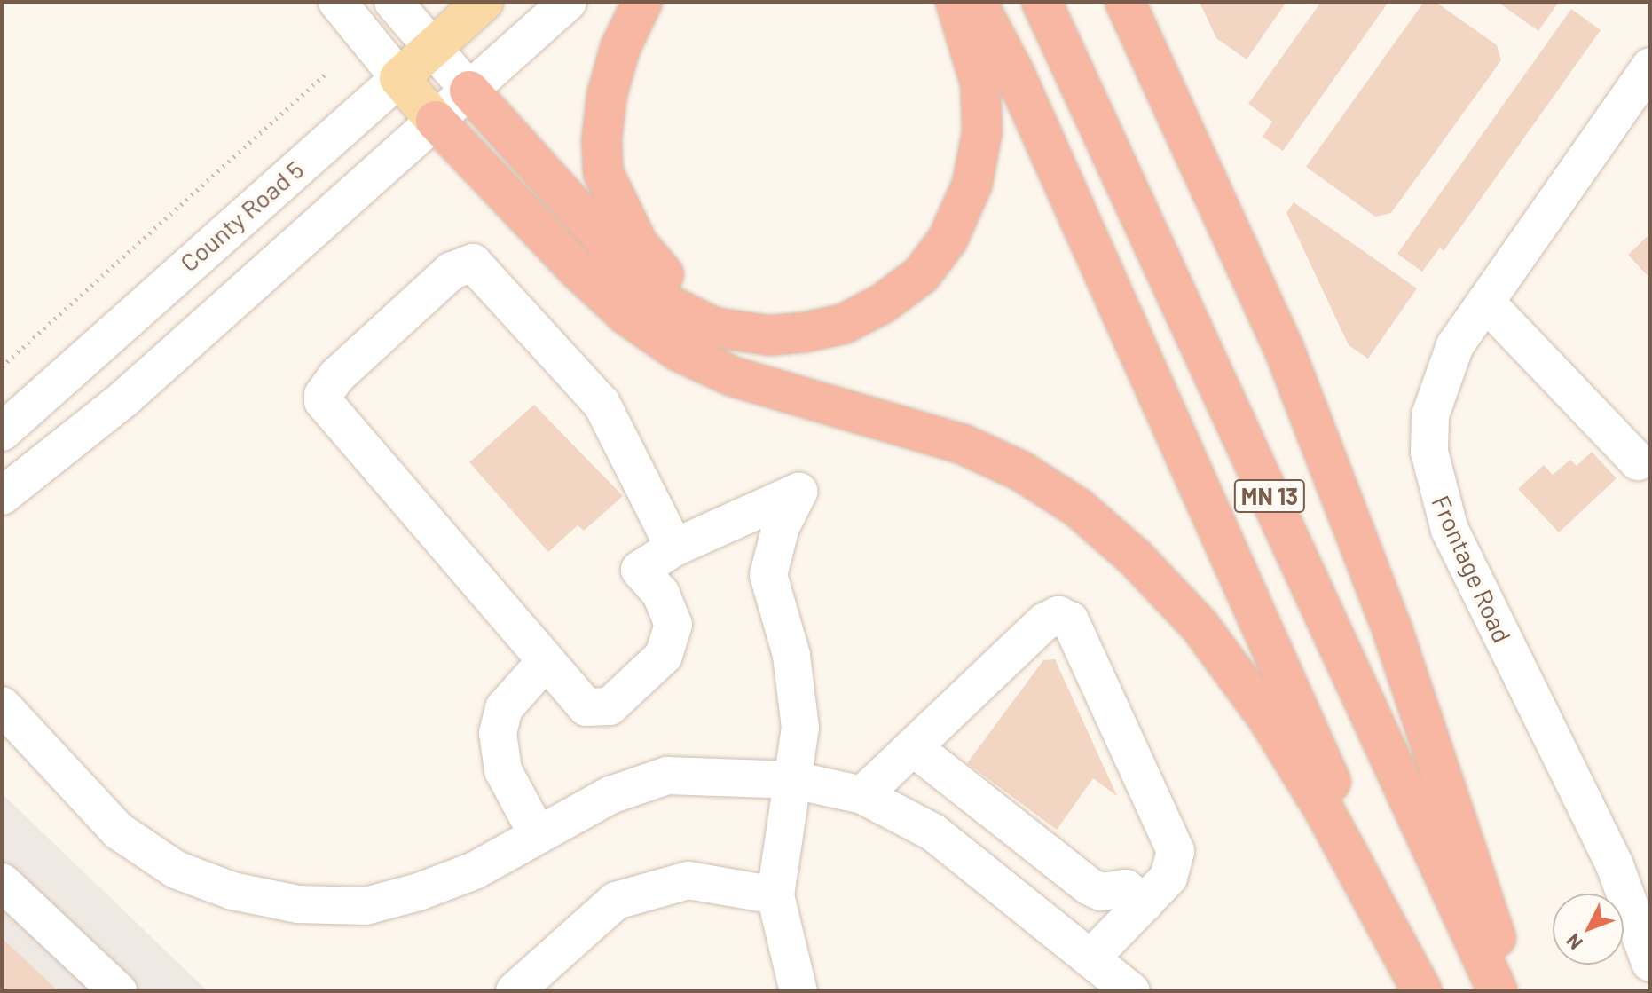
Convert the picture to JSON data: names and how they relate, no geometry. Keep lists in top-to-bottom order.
{
  "streets": {
    "highway": ["MN 13"],
    "main road": ["County Road 5"],
    "street": ["Frontage Road"]
  },
  "north": "bottom left"
}
